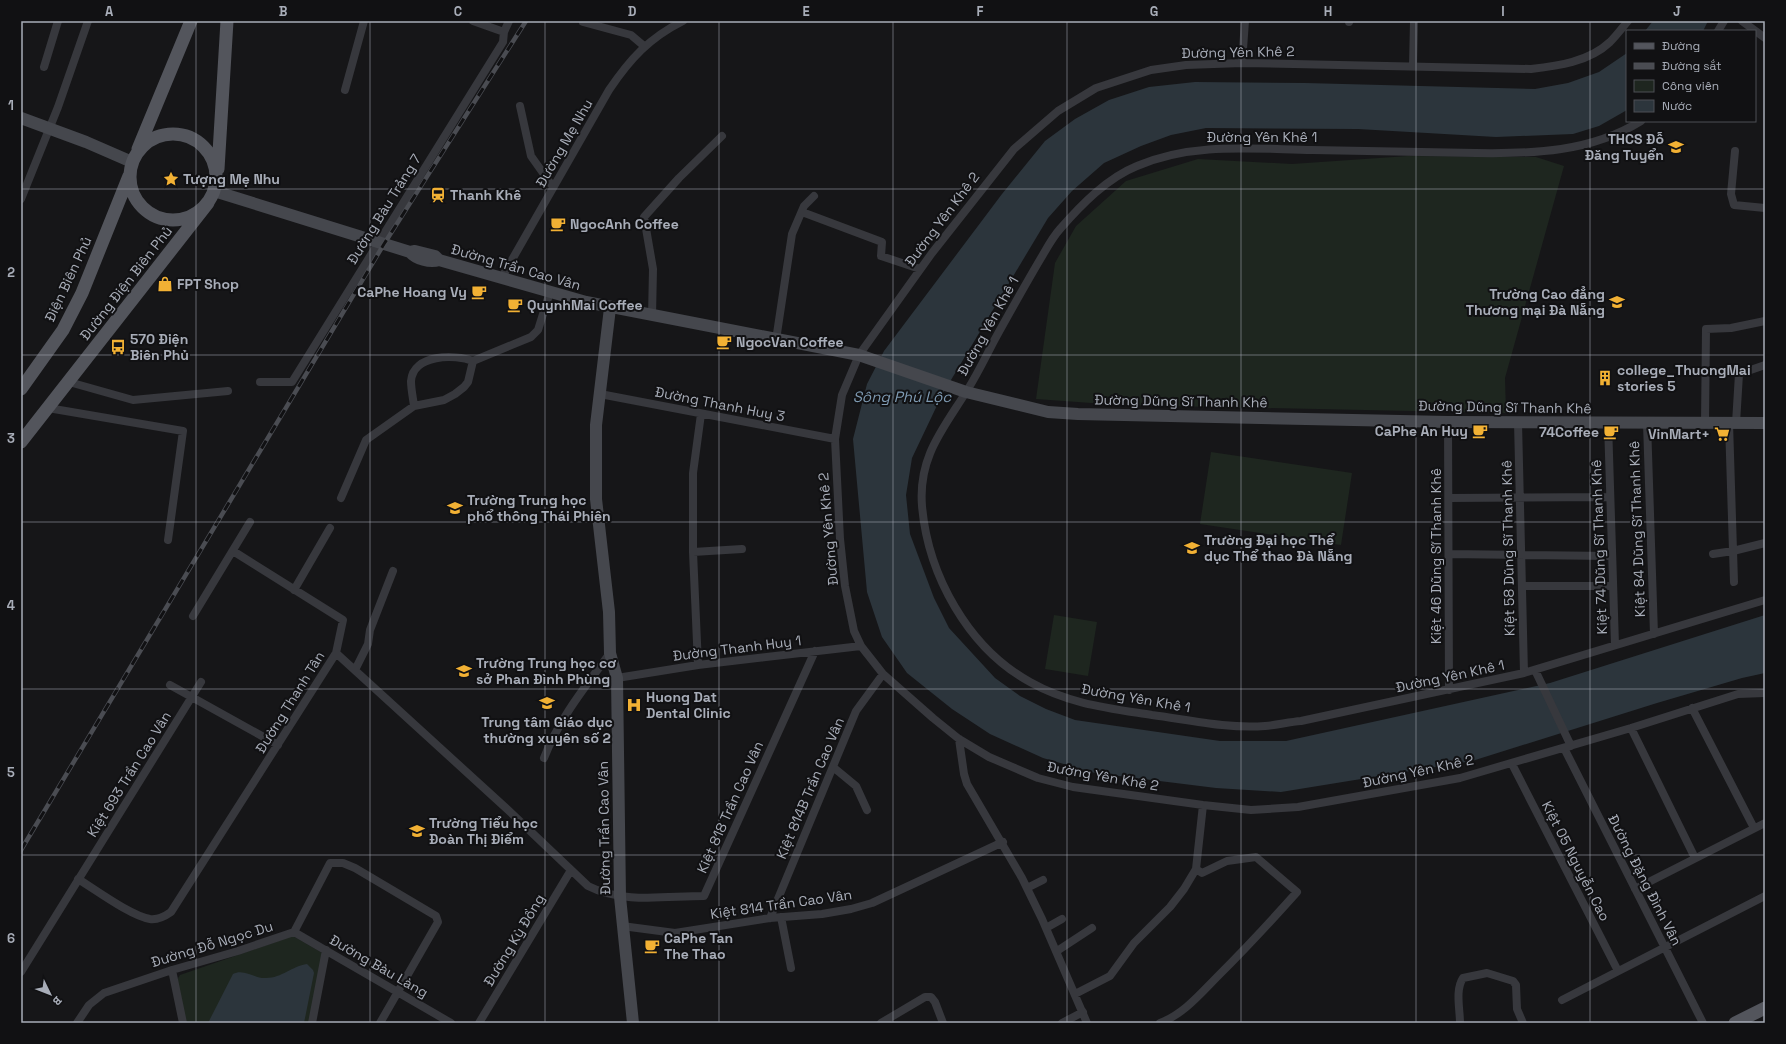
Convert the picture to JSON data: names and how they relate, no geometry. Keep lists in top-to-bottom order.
{
  "streets": {
    "main road": ["Điện Biên Phủ", "Đường Điện Biên Phủ"],
    "street": [
      "Đường Yên Khê 2",
      "Đường Yên Khê 1",
      "Đường Mẹ Nhu",
      "Đường Bàu Trảng 7",
      "Đường Trần Cao Vân",
      "Đường Dũng Sĩ Thanh Khê",
      "Đường Thanh Huy 3",
      "Kiệt 84 Dũng Sĩ Thanh Khê",
      "Kiệt 74 Dũng Sĩ Thanh Khê",
      "Kiệt 58 Dũng Sĩ Thanh Khê",
      "Kiệt 46 Dũng Sĩ Thanh Khê",
      "Đường Thanh Huy 1",
      "Đường Thanh Tân",
      "Kiệt 693 Trần Cao Vân",
      "Kiệt 814B Trần Cao Vân",
      "Kiệt 818 Trần Cao Vân",
      "Kiệt 05 Nguyễn Cao",
      "Đường Đặng Đình Vân",
      "Kiệt 814 Trần Cao Vân",
      "Đường Kỳ Đồng",
      "Đường Đỗ Ngọc Du",
      "Đường Bàu Làng"
    ]
  },
  "crossings": [
    ["Đường Yên Khê 2", "Đường Dũng Sĩ Thanh Khê"],
    ["Đường Yên Khê 2", "Đường Thanh Huy 3"],
    ["Đường Yên Khê 2", "Đường Thanh Huy 1"],
    ["Đường Yên Khê 2", "Kiệt 814B Trần Cao Vân"],
    ["Đường Yên Khê 2", "Kiệt 05 Nguyễn Cao"],
    ["Đường Yên Khê 2", "Đường Đặng Đình Vân"],
    ["Đường Yên Khê 1", "Đường Dũng Sĩ Thanh Khê"],
    ["Đường Yên Khê 1", "Kiệt 84 Dũng Sĩ Thanh Khê"],
    ["Đường Yên Khê 1", "Kiệt 74 Dũng Sĩ Thanh Khê"],
    ["Đường Yên Khê 1", "Kiệt 58 Dũng Sĩ Thanh Khê"],
    ["Đường Yên Khê 1", "Kiệt 46 Dũng Sĩ Thanh Khê"],
    ["Đường Yên Khê 1", "Đường Đặng Đình Vân"],
    ["Đường Mẹ Nhu", "Đường Trần Cao Vân"],
    ["Đường Bàu Trảng 7", "Đường Trần Cao Vân"],
    ["Đường Trần Cao Vân", "Đường Dũng Sĩ Thanh Khê"],
    ["Đường Trần Cao Vân", "Đường Thanh Huy 3"],
    ["Đường Trần Cao Vân", "Đường Thanh Huy 1"],
    ["Đường Trần Cao Vân", "Đường Thanh Tân"],
    ["Đường Trần Cao Vân", "Kiệt 818 Trần Cao Vân"],
    ["Đường Trần Cao Vân", "Kiệt 814 Trần Cao Vân"],
    ["Điện Biên Phủ", "Đường Điện Biên Phủ"],
    ["Đường Dũng Sĩ Thanh Khê", "Kiệt 84 Dũng Sĩ Thanh Khê"],
    ["Đường Dũng Sĩ Thanh Khê", "Kiệt 74 Dũng Sĩ Thanh Khê"],
    ["Đường Dũng Sĩ Thanh Khê", "Kiệt 58 Dũng Sĩ Thanh Khê"],
    ["Đường Dũng Sĩ Thanh Khê", "Kiệt 46 Dũng Sĩ Thanh Khê"],
    ["Đường Thanh Huy 1", "Kiệt 818 Trần Cao Vân"],
    ["Đường Thanh Tân", "Kiệt 693 Trần Cao Vân"],
    ["Đường Thanh Tân", "Kiệt 818 Trần Cao Vân"],
    ["Đường Thanh Tân", "Đường Kỳ Đồng"],
    ["Kiệt 814B Trần Cao Vân", "Kiệt 814 Trần Cao Vân"],
    ["Đường Đỗ Ngọc Du", "Đường Bàu Làng"]
  ],
  "water": ["Sông Phú Lộc"],
  "places": {
    "school or university": [
      "THCS Đỗ Đăng Tuyển",
      "Trường Cao đẳng Thương mại Đà Nẵng",
      "Trường Trung học phổ thông Thái Phiên",
      "Trường Đại học Thể dục Thể thao Đà Nẵng",
      "Trường Trung học cơ sở Phan Đình Phùng",
      "Trung tâm Giáo dục thường xuyên số 2",
      "Trường Tiểu học Đoàn Thị Điểm"
    ],
    "place": ["Tượng Mẹ Nhu"],
    "station": ["Thanh Khê"],
    "cafe": [
      "NgocAnh Coffee",
      "CaPhe Hoang Vy",
      "QuynhMai Coffee",
      "NgocVan Coffee",
      "CaPhe An Huy",
      "74Coffee",
      "CaPhe Tan The Thao"
    ],
    "shop": ["FPT Shop"],
    "bus stop": ["570 Điện Biên Phủ"],
    "building": ["college_ThuongMai stories 5"],
    "supermarket": ["VinMart+"],
    "hospital": ["Huong Dat Dental Clinic"]
  },
  "legend": [
    "Đường",
    "Đường sắt",
    "Công viên",
    "Nước"
  ],
  "north": "bottom right",
  "grid": {
    "columns": [
      "A",
      "B",
      "C",
      "D",
      "E",
      "F",
      "G",
      "H",
      "I",
      "J"
    ],
    "rows": [
      "1",
      "2",
      "3",
      "4",
      "5",
      "6"
    ]
  }
}
